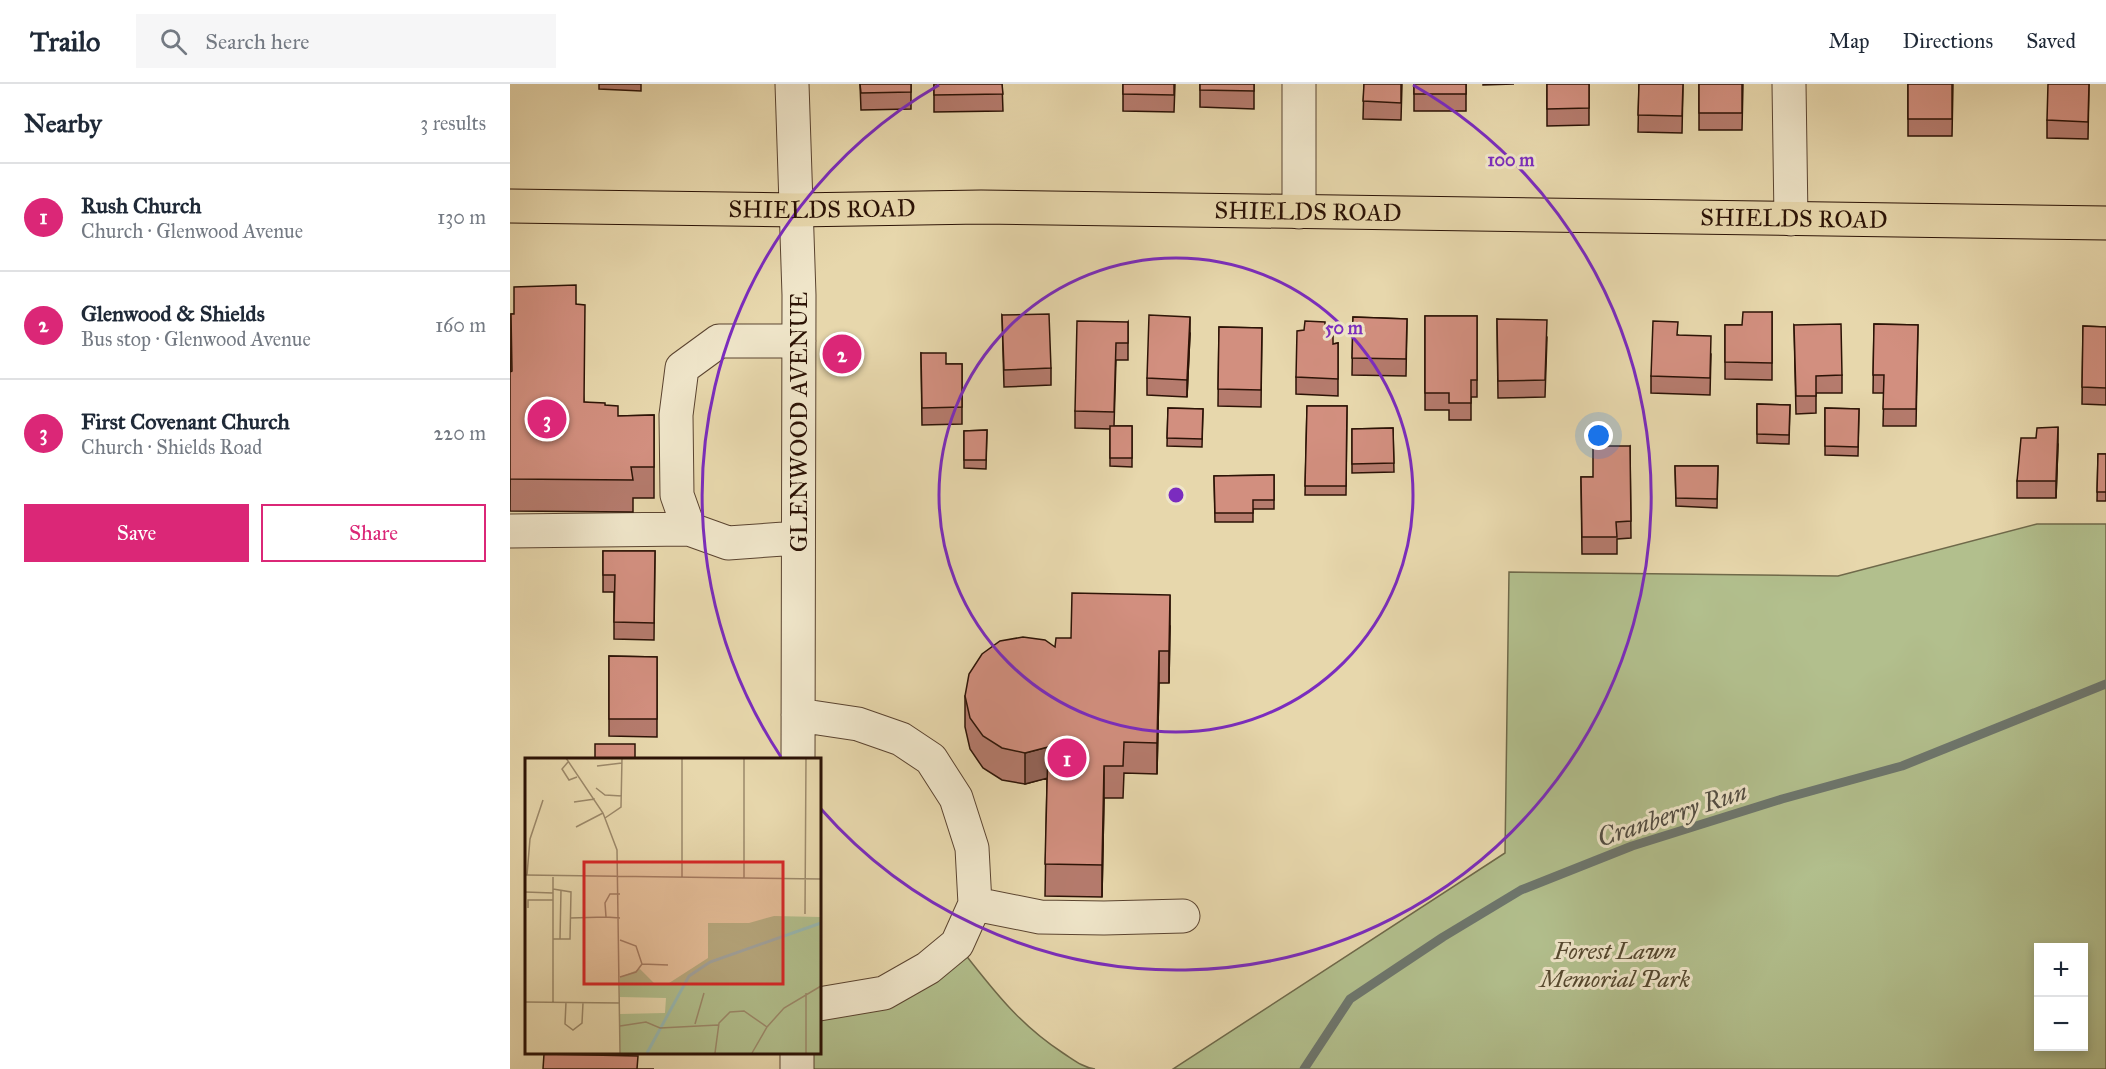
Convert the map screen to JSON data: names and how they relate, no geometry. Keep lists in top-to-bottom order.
{
  "streets": {
    "main road": ["SHIELDS ROAD"],
    "street": ["GLENWOOD AVENUE"]
  },
  "crossings": [
    ["SHIELDS ROAD", "GLENWOOD AVENUE"]
  ],
  "water": ["Cranberry Run"],
  "parks": ["Forest Lawn Memorial Park"],
  "page": {
    "header": "Trailo",
    "search": "Search here",
    "nav": ["Map", "Directions", "Saved"],
    "heading": ["Nearby", "3 results"],
    "list": [
      {
        "mark": "1",
        "name": "Rush Church",
        "note": "Church · Glenwood Avenue",
        "value": "130 m"
      },
      {
        "mark": "2",
        "name": "Glenwood & Shields",
        "note": "Bus stop · Glenwood Avenue",
        "value": "160 m"
      },
      {
        "mark": "3",
        "name": "First Covenant Church",
        "note": "Church · Shields Road",
        "value": "220 m"
      }
    ],
    "pins": ["2", "3", "1"],
    "buttons": ["Save", "Share"],
    "map_buttons": ["+", "−"]
  },
  "rings": ["100 m", "50 m"]
}
